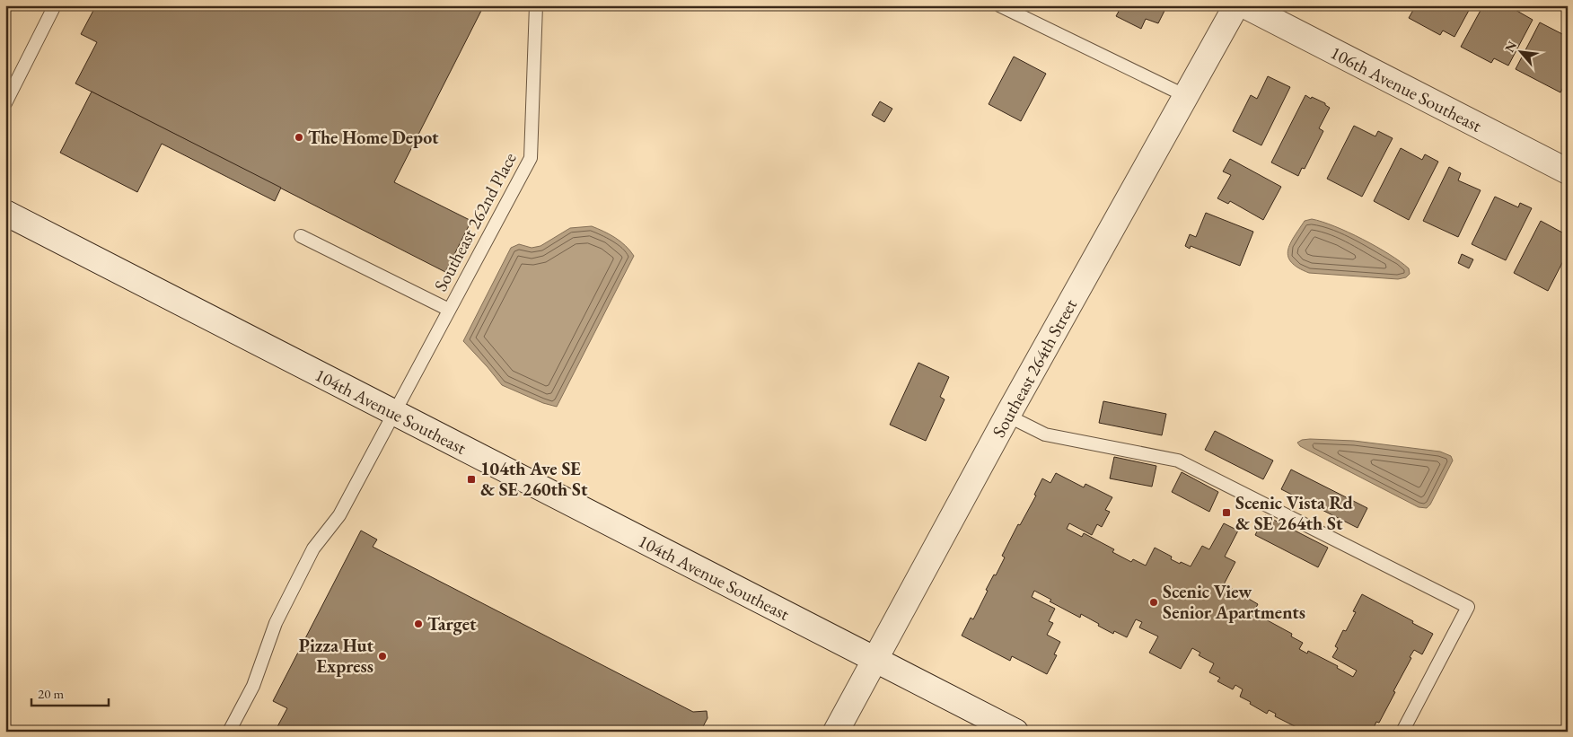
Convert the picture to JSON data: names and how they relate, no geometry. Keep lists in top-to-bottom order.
{
  "streets": {
    "street": ["106th Avenue Southeast", "Southeast 264th Street", "104th Avenue Southeast"],
    "lane": ["Southeast 262nd Place"]
  },
  "crossings": [
    ["Southeast 262nd Place", "104th Avenue Southeast"],
    ["Southeast 264th Street", "104th Avenue Southeast"]
  ],
  "places": {
    "other": [
      "The Home Depot",
      "Scenic View Senior Apartments",
      "Target",
      "Pizza Hut Express"
    ],
    "transit": ["104th Ave SE & SE 260th St", "Scenic Vista Rd & SE 264th St"]
  },
  "scale_bar": "20 m",
  "north": "top left"
}
